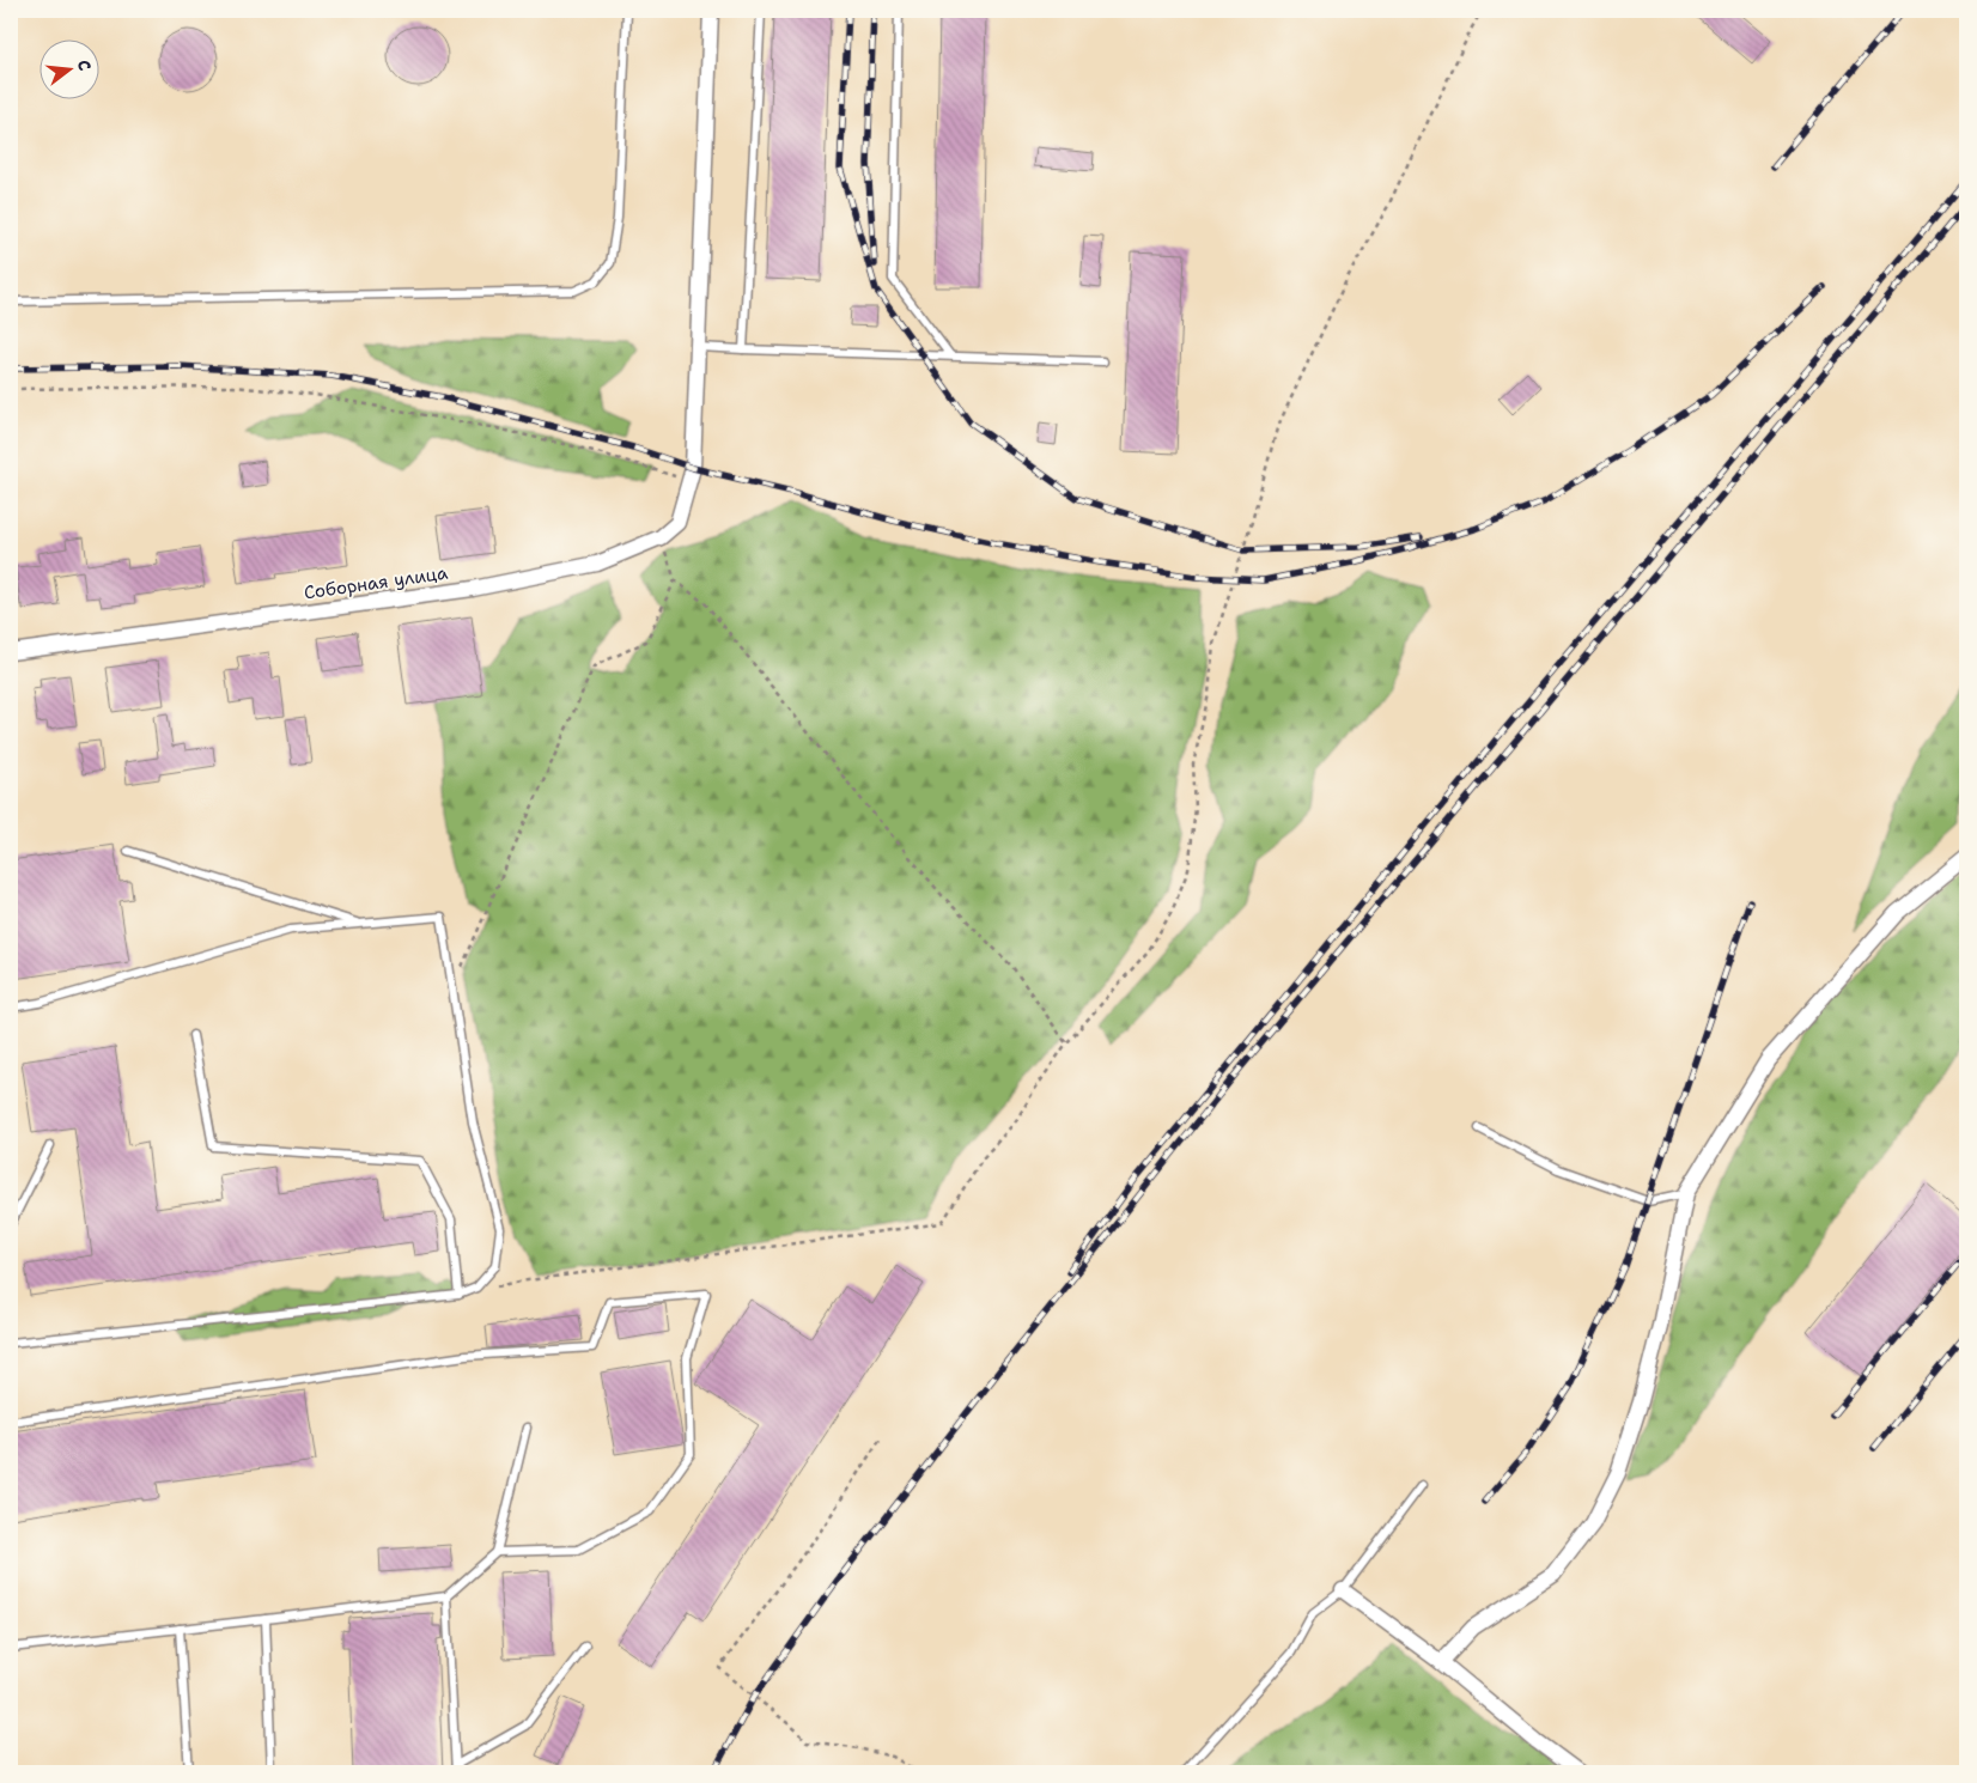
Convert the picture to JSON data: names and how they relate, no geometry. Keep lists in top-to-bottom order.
{
  "streets": {
    "street": ["Соборная улица"]
  },
  "north": "right"
}
